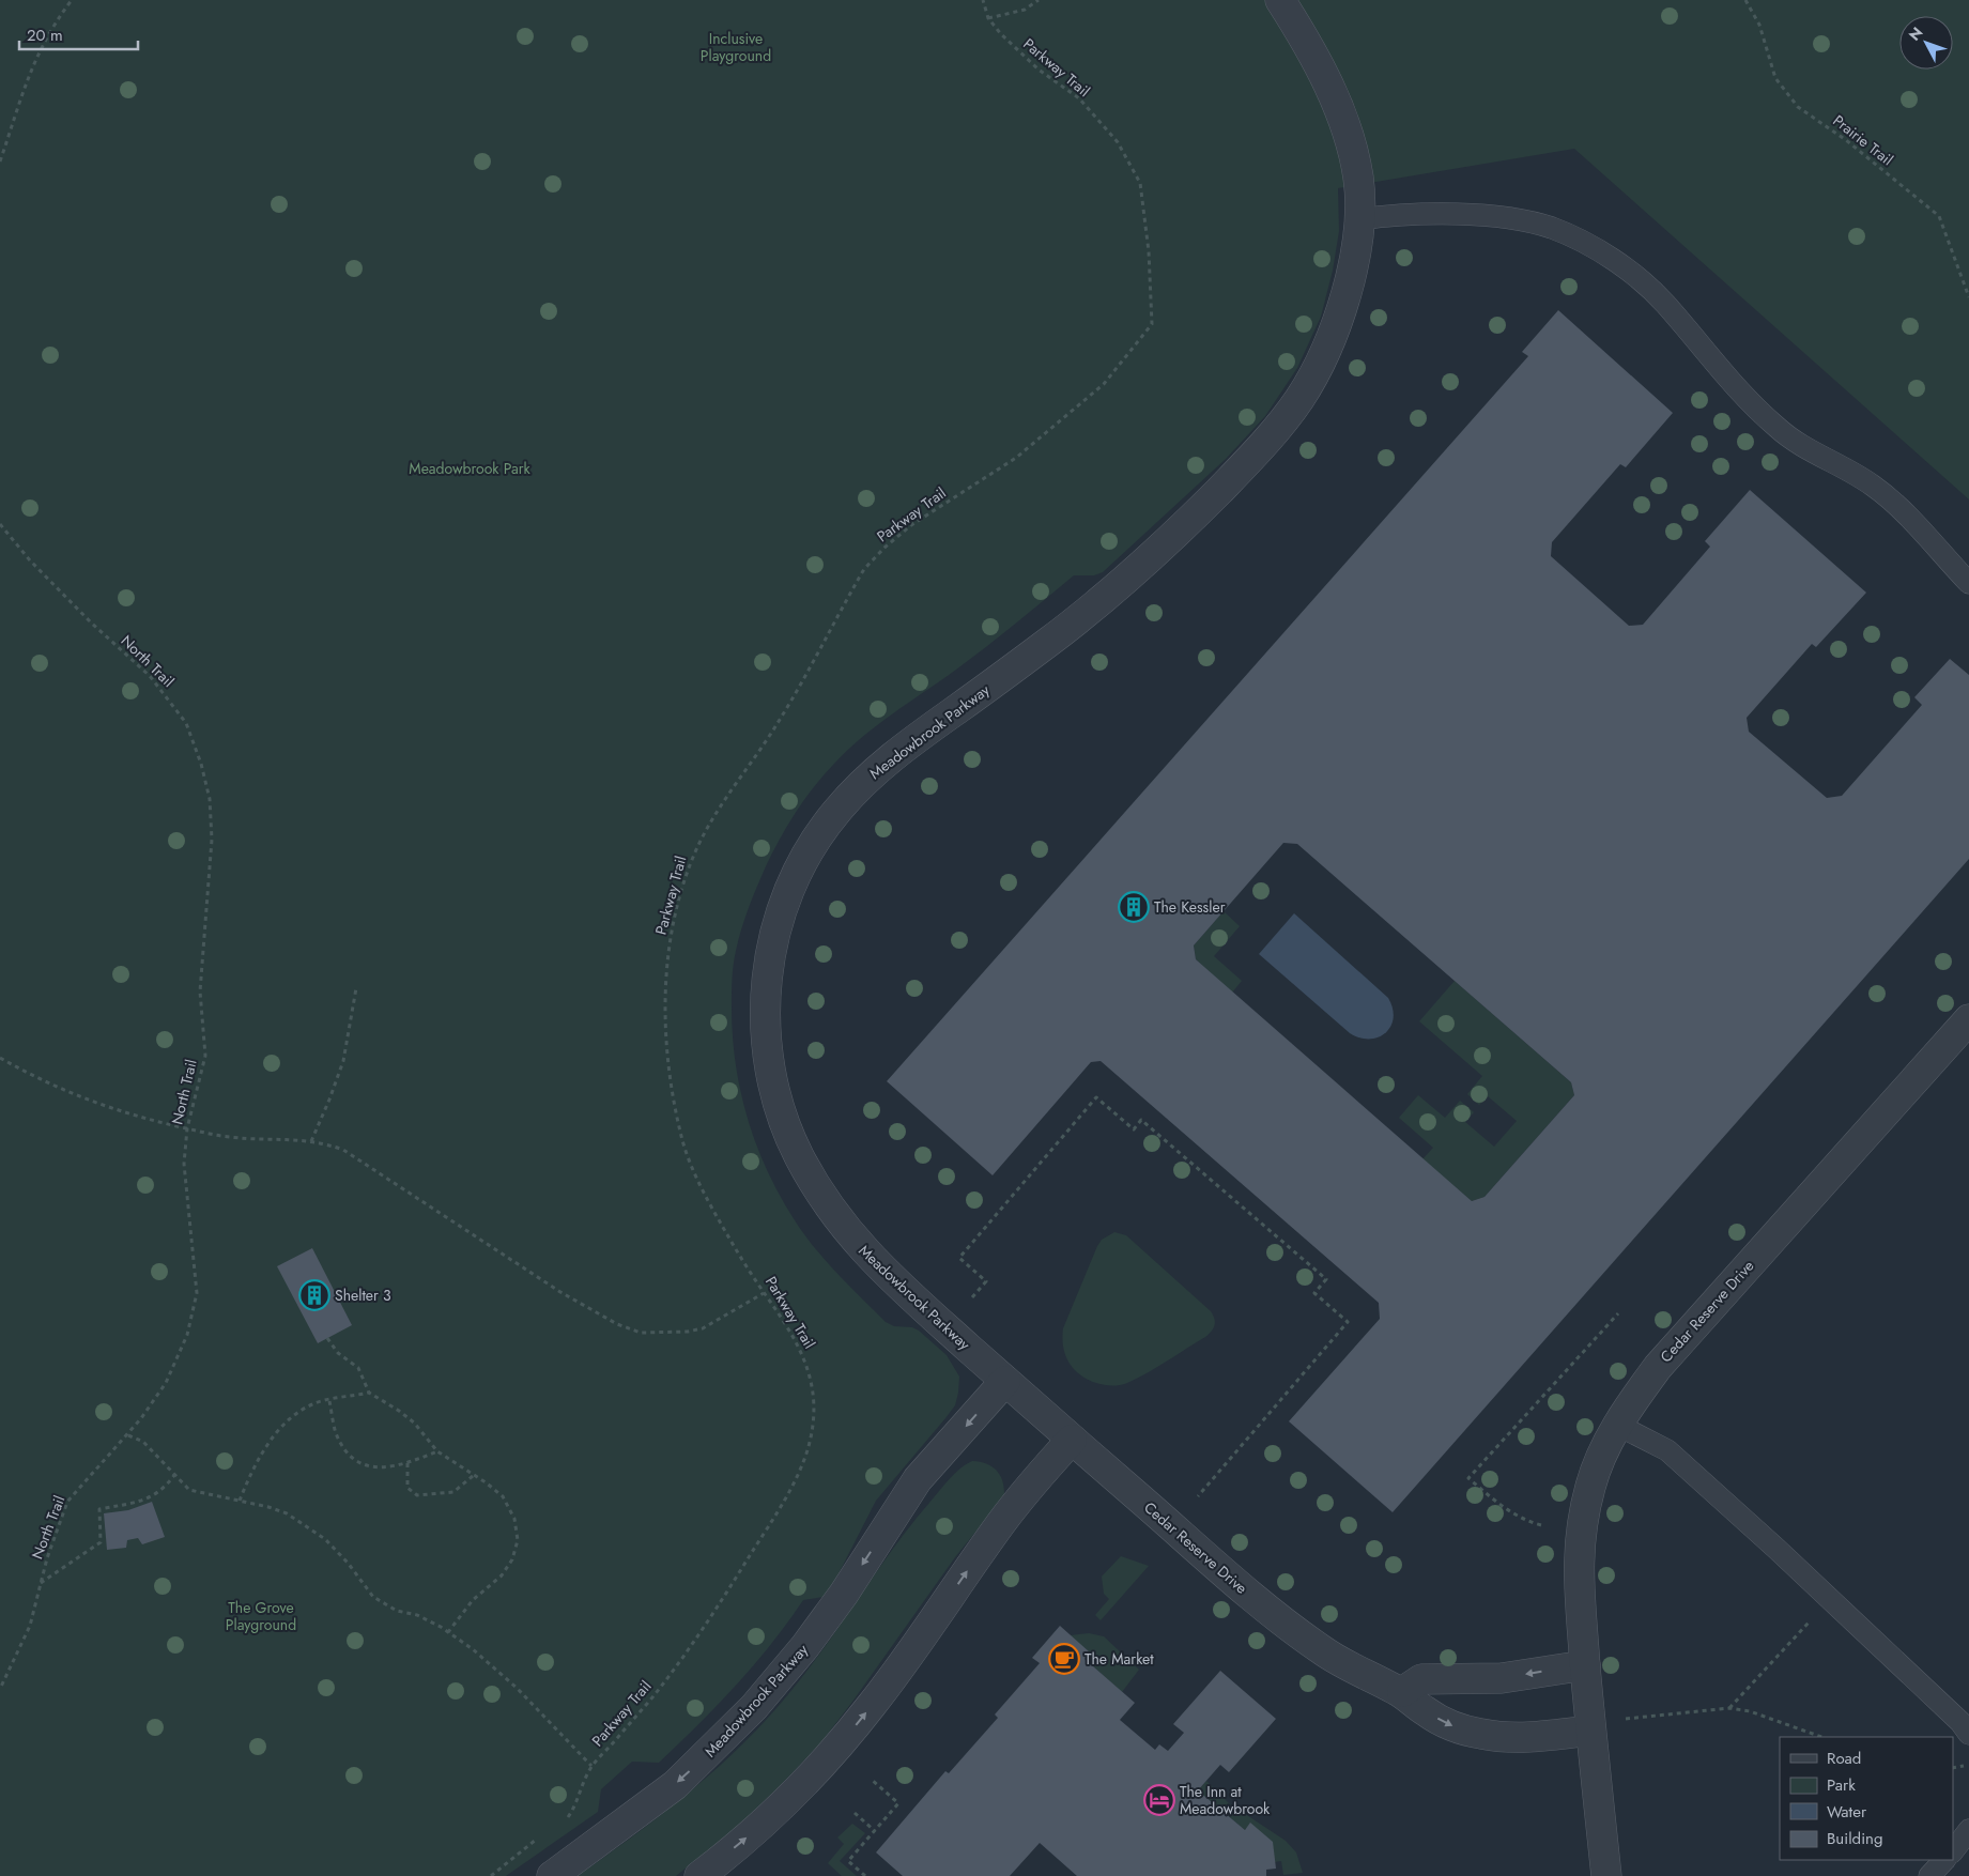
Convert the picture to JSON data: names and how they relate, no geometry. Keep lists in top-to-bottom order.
{
  "streets": {
    "street": ["Meadowbrook Parkway", "Cedar Reserve Drive"],
    "path": ["Parkway Trail", "Prairie Trail", "North Trail"]
  },
  "crossings": [
    ["Meadowbrook Parkway", "Cedar Reserve Drive"]
  ],
  "parks": ["Inclusive Playground", "Meadowbrook Park", "The Grove Playground"],
  "places": {
    "building": ["The Kessler", "Shelter 3"],
    "cafe": ["The Market"],
    "hotel": ["The Inn at Meadowbrook"]
  },
  "legend": [
    "Road",
    "Park",
    "Water",
    "Building"
  ],
  "scale_bar": "20 m",
  "north": "top left"
}
